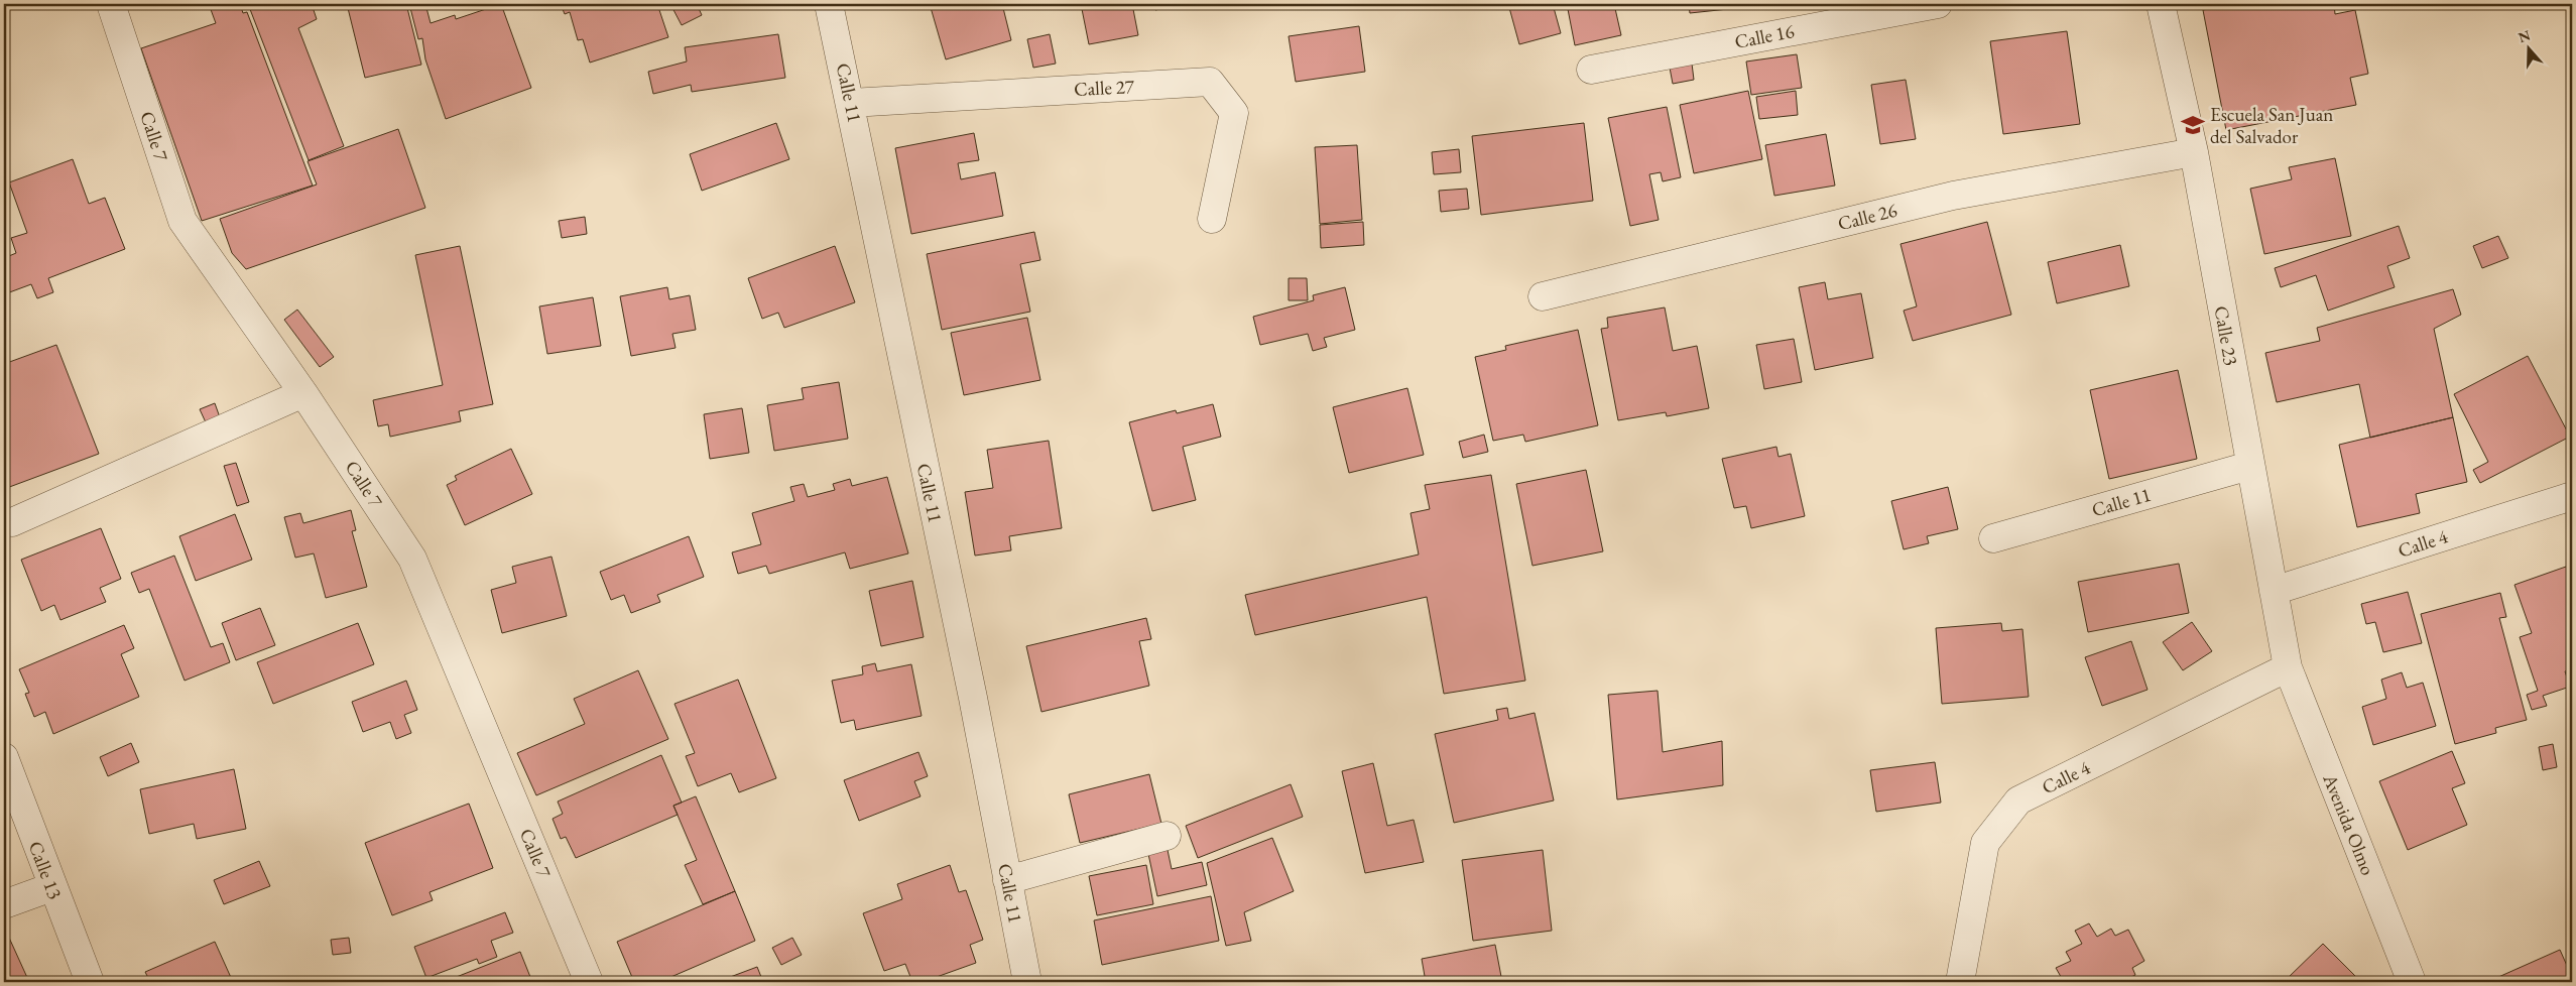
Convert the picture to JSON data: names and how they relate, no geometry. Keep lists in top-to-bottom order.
{
  "streets": {
    "street": [
      "Calle 16",
      "Calle 27",
      "Calle 11",
      "Calle 7",
      "Calle 26",
      "Calle 23",
      "Calle 4",
      "Avenida Olmo",
      "Calle 13"
    ]
  },
  "crossings": [
    ["Calle 27", "Calle 11"],
    ["Calle 11", "Calle 23"],
    ["Calle 26", "Calle 23"],
    ["Calle 23", "Calle 4"],
    ["Calle 23", "Avenida Olmo"],
    ["Calle 4", "Avenida Olmo"]
  ],
  "places": {
    "school or university": ["Escuela San Juan del Salvador"]
  },
  "north": "top"
}
